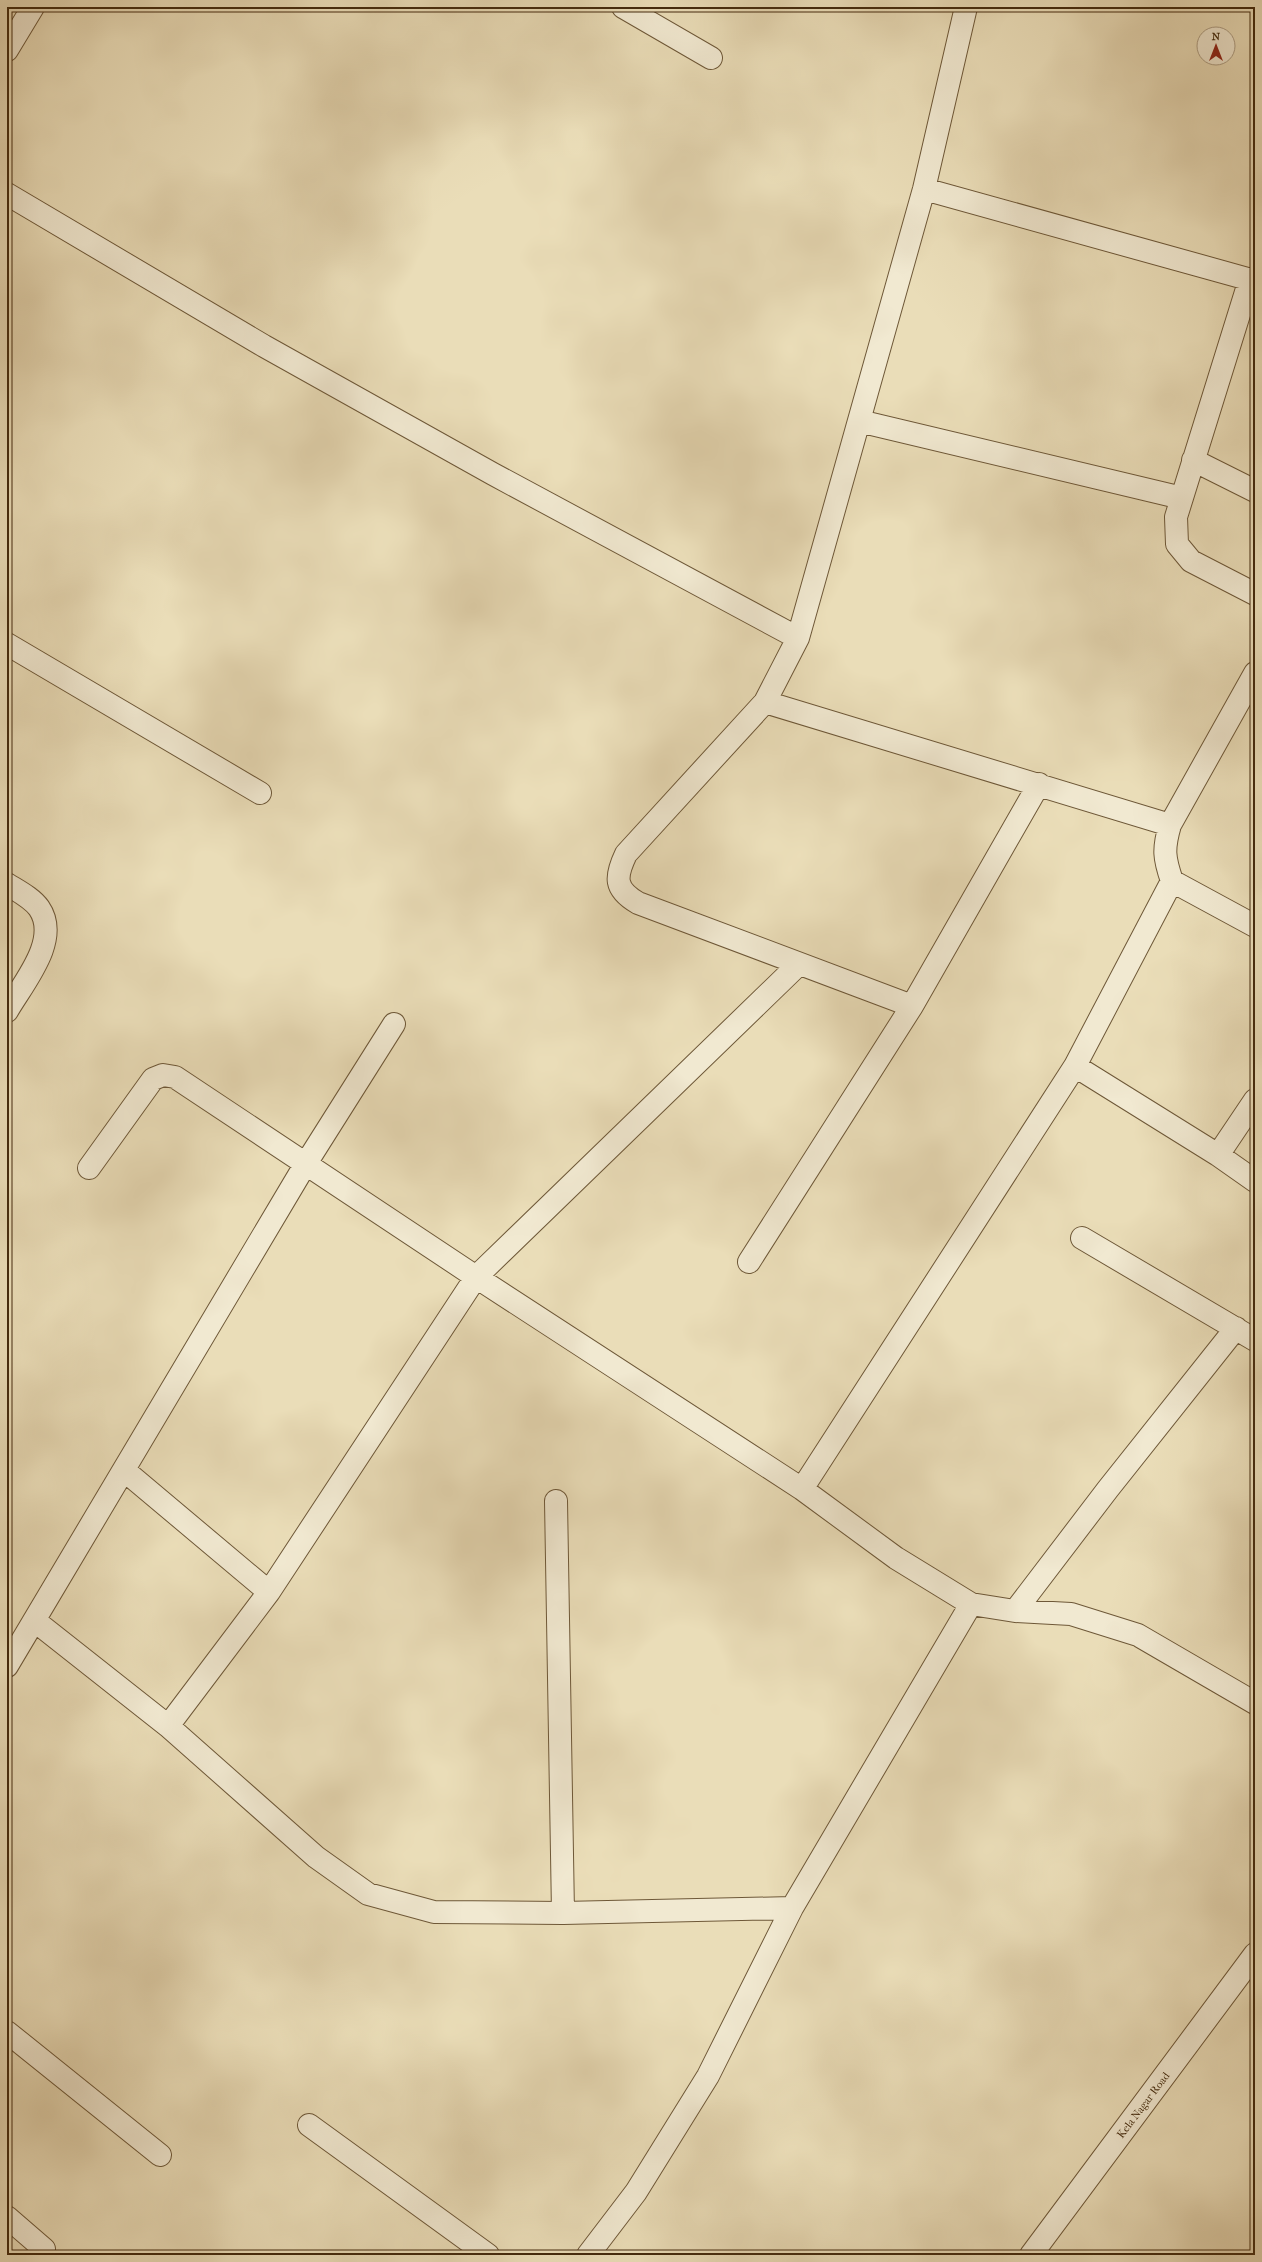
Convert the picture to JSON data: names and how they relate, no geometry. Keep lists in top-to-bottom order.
{
  "streets": {
    "street": ["Kela Nagar Road"]
  },
  "north": "top"
}
